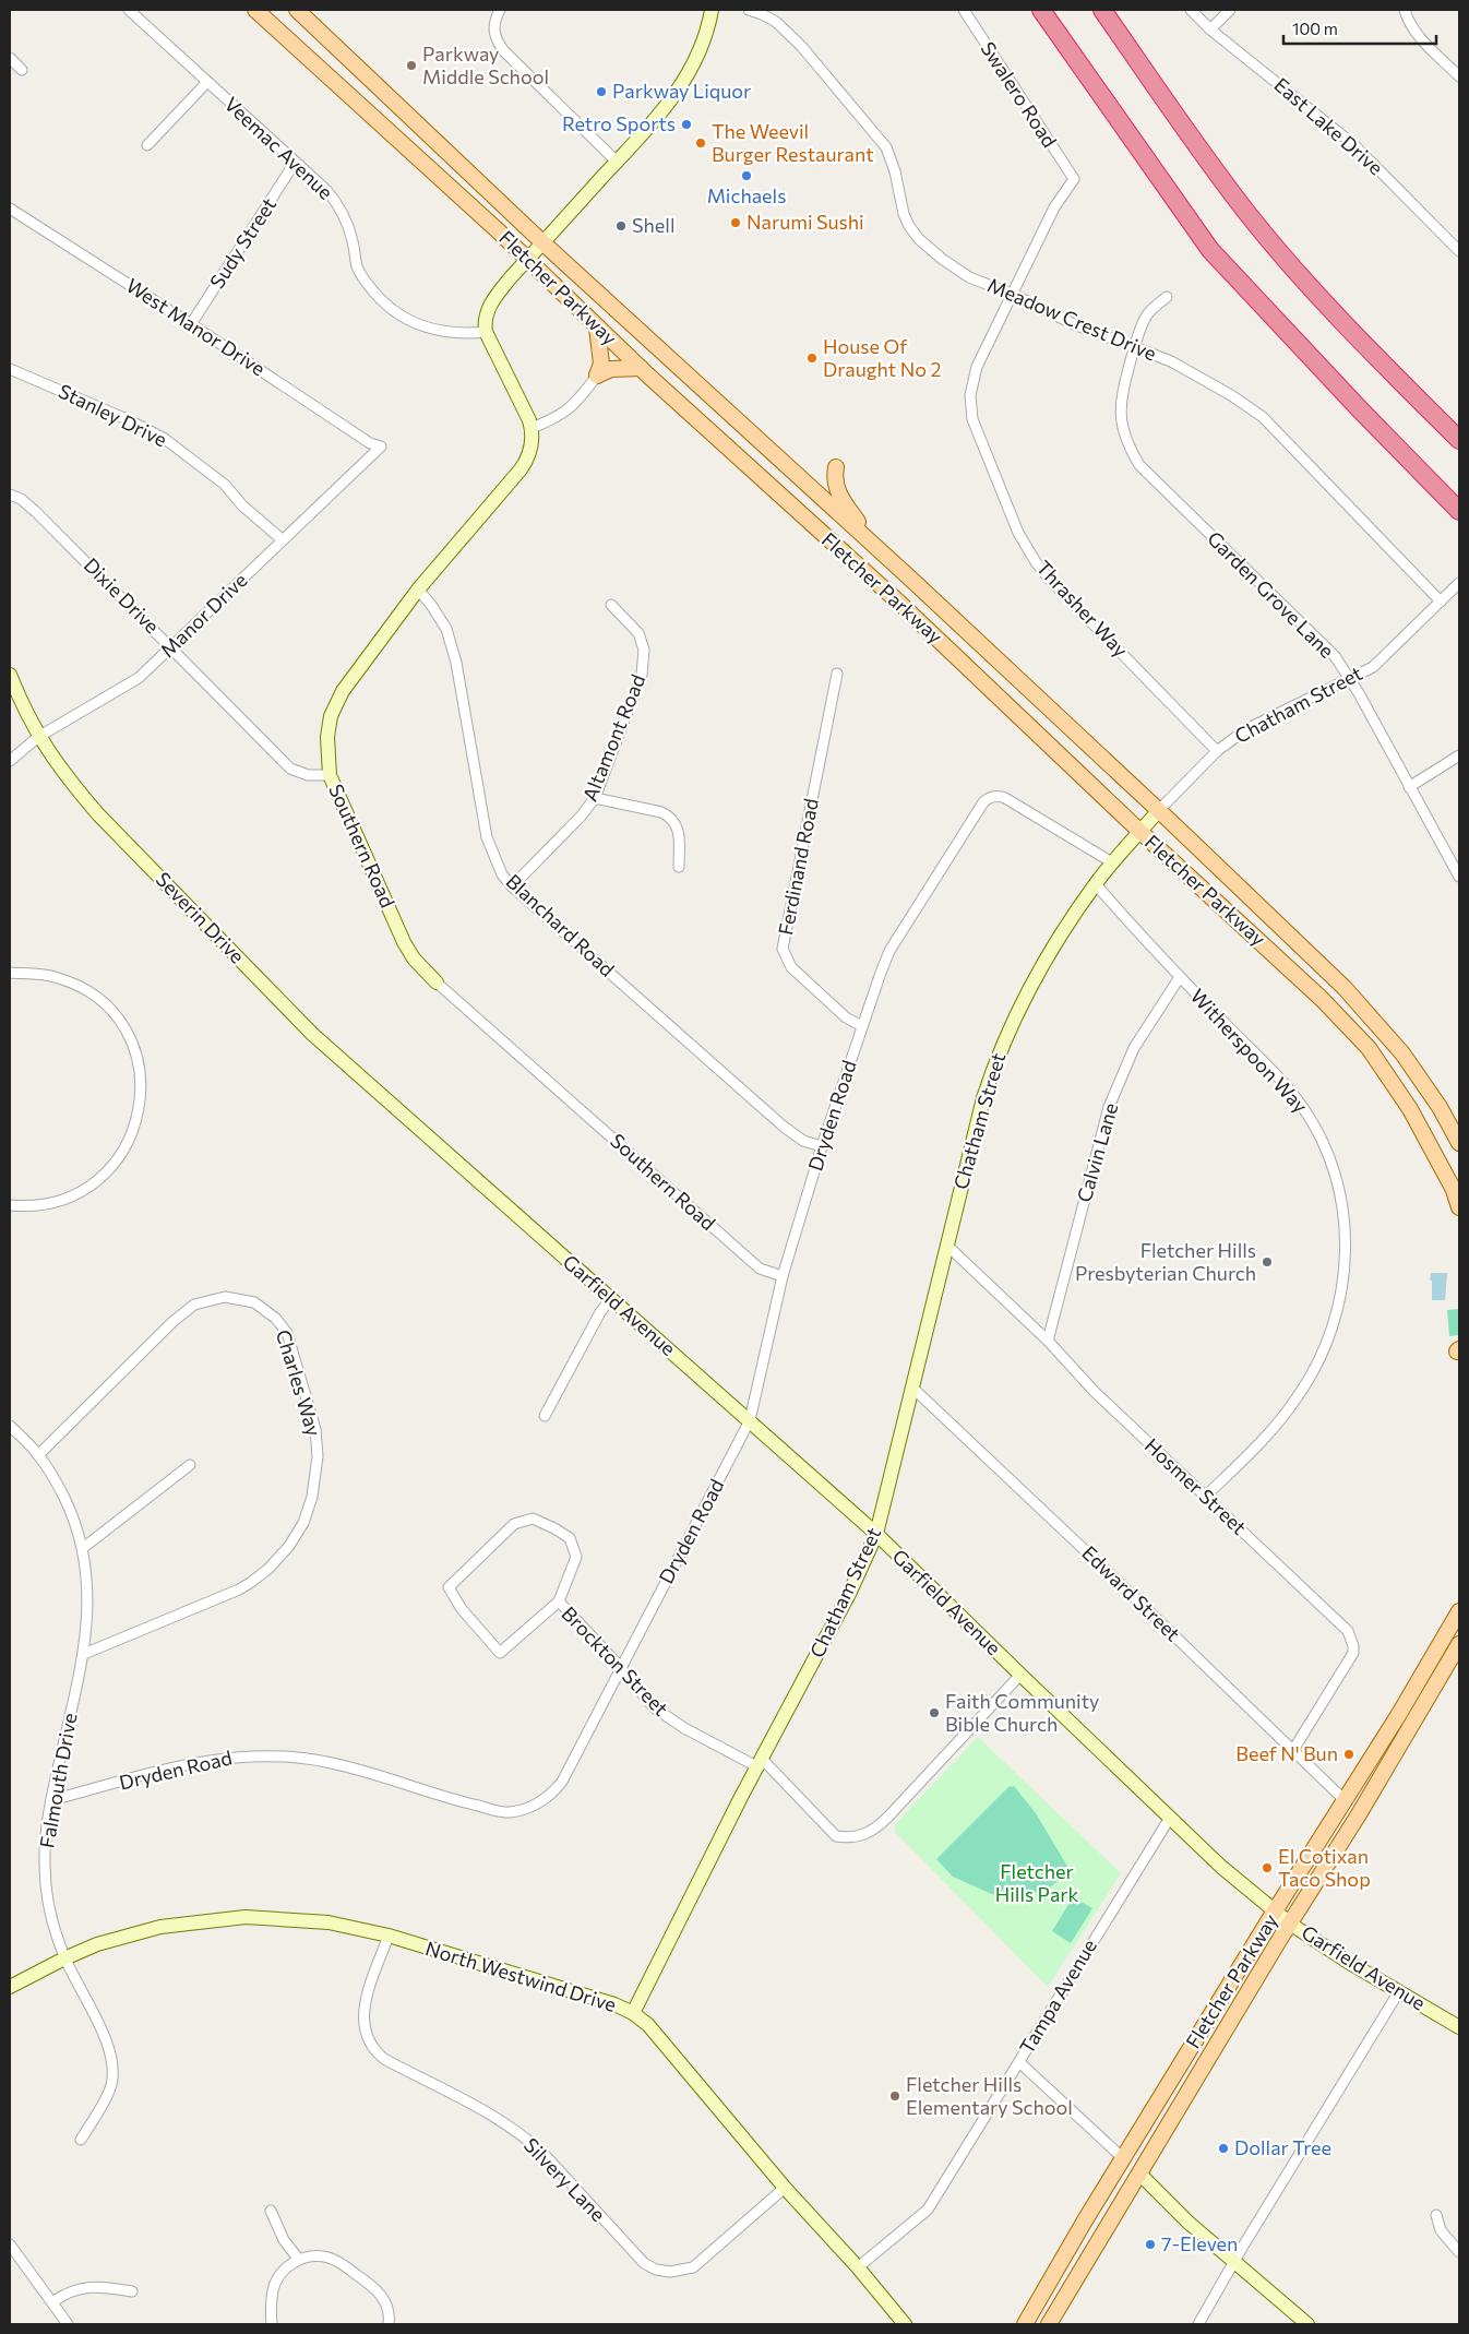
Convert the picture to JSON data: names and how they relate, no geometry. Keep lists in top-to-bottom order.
{
  "streets": {
    "main road": ["Fletcher Parkway"],
    "street": [
      "Swalero Road",
      "East Lake Drive",
      "Veemac Avenue",
      "Sudy Street",
      "Meadow Crest Drive",
      "West Manor Drive",
      "Stanley Drive",
      "Garden Grove Lane",
      "Dixie Drive",
      "Thrasher Way",
      "Manor Drive",
      "Chatham Street",
      "Altamont Road",
      "Southern Road",
      "Ferdinand Road",
      "Severin Drive",
      "Blanchard Road",
      "Witherspoon Way",
      "Dryden Road",
      "Calvin Lane",
      "Garfield Avenue",
      "Charles Way",
      "Hosmer Street",
      "Edward Street",
      "Brockton Street",
      "Falmouth Drive",
      "North Westwind Drive",
      "Tampa Avenue",
      "Silvery Lane"
    ]
  },
  "crossings": [
    ["Swalero Road", "Thrasher Way"],
    ["Veemac Avenue", "Sudy Street"],
    ["Veemac Avenue", "Southern Road"],
    ["Sudy Street", "West Manor Drive"],
    ["Fletcher Parkway", "Chatham Street"],
    ["Fletcher Parkway", "Garfield Avenue"],
    ["Fletcher Parkway", "Edward Street"],
    ["Meadow Crest Drive", "Garden Grove Lane"],
    ["Meadow Crest Drive", "Thrasher Way"],
    ["Meadow Crest Drive", "Chatham Street"],
    ["West Manor Drive", "Manor Drive"],
    ["Stanley Drive", "Manor Drive"],
    ["Garden Grove Lane", "Chatham Street"],
    ["Dixie Drive", "Manor Drive"],
    ["Dixie Drive", "Southern Road"],
    ["Thrasher Way", "Chatham Street"],
    ["Manor Drive", "Severin Drive"],
    ["Chatham Street", "Witherspoon Way"],
    ["Chatham Street", "Dryden Road"],
    ["Chatham Street", "Garfield Avenue"],
    ["Chatham Street", "Hosmer Street"],
    ["Chatham Street", "Edward Street"],
    ["Chatham Street", "Brockton Street"],
    ["Chatham Street", "North Westwind Drive"],
    ["Altamont Road", "Blanchard Road"],
    ["Southern Road", "Blanchard Road"],
    ["Southern Road", "Dryden Road"],
    ["Ferdinand Road", "Dryden Road"],
    ["Severin Drive", "Garfield Avenue"],
    ["Blanchard Road", "Dryden Road"],
    ["Witherspoon Way", "Calvin Lane"],
    ["Witherspoon Way", "Hosmer Street"],
    ["Dryden Road", "Garfield Avenue"],
    ["Dryden Road", "Brockton Street"],
    ["Dryden Road", "Falmouth Drive"],
    ["Calvin Lane", "Hosmer Street"],
    ["Garfield Avenue", "Brockton Street"],
    ["Garfield Avenue", "Tampa Avenue"],
    ["Charles Way", "Falmouth Drive"],
    ["Hosmer Street", "Edward Street"],
    ["Falmouth Drive", "North Westwind Drive"],
    ["North Westwind Drive", "Tampa Avenue"],
    ["North Westwind Drive", "Silvery Lane"]
  ],
  "parks": ["Fletcher Hills Park"],
  "places": [
    "Parkway Middle School",
    "Parkway Liquor",
    "Retro Sports",
    "The Weevil Burger Restaurant",
    "Michaels",
    "Narumi Sushi",
    "Shell",
    "House Of Draught No 2",
    "Fletcher Hills Presbyterian Church",
    "Faith Community Bible Church",
    "Beef N' Bun",
    "El Cotixan Taco Shop",
    "Fletcher Hills Elementary School",
    "Dollar Tree",
    "7-Eleven"
  ],
  "scale_bar": "100 m"
}
